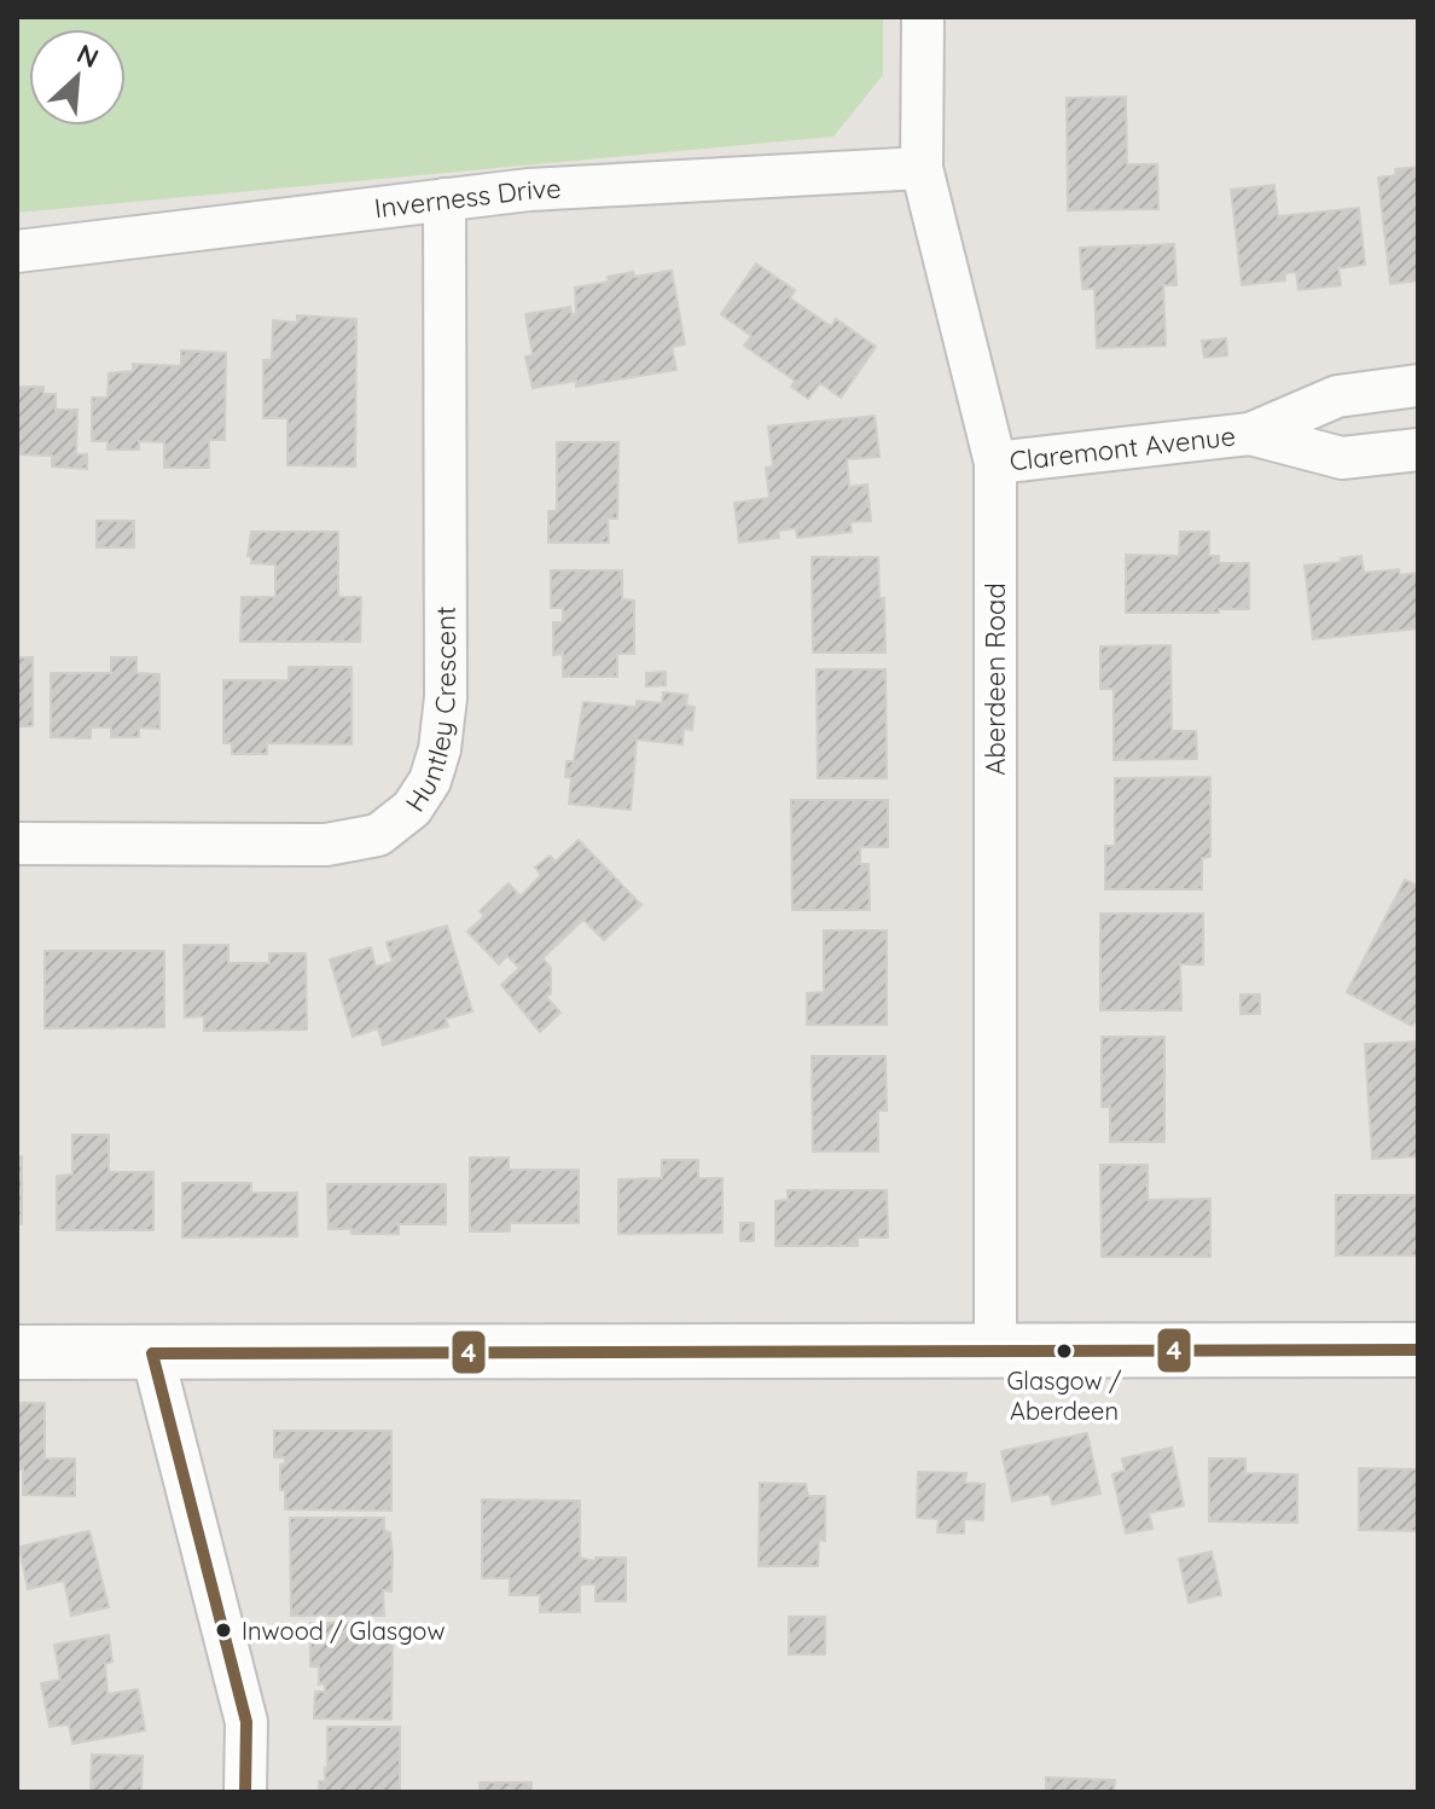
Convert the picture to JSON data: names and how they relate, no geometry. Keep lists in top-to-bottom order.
{
  "streets": {
    "street": [
      "Inverness Drive",
      "Claremont Avenue",
      "Aberdeen Road",
      "Huntley Crescent"
    ]
  },
  "crossings": [
    ["Inverness Drive", "Aberdeen Road"],
    ["Inverness Drive", "Huntley Crescent"],
    ["Claremont Avenue", "Aberdeen Road"]
  ],
  "places": ["Glasgow / Aberdeen", "Inwood / Glasgow"],
  "lines": ["transit line 4"],
  "north": "top right"
}
